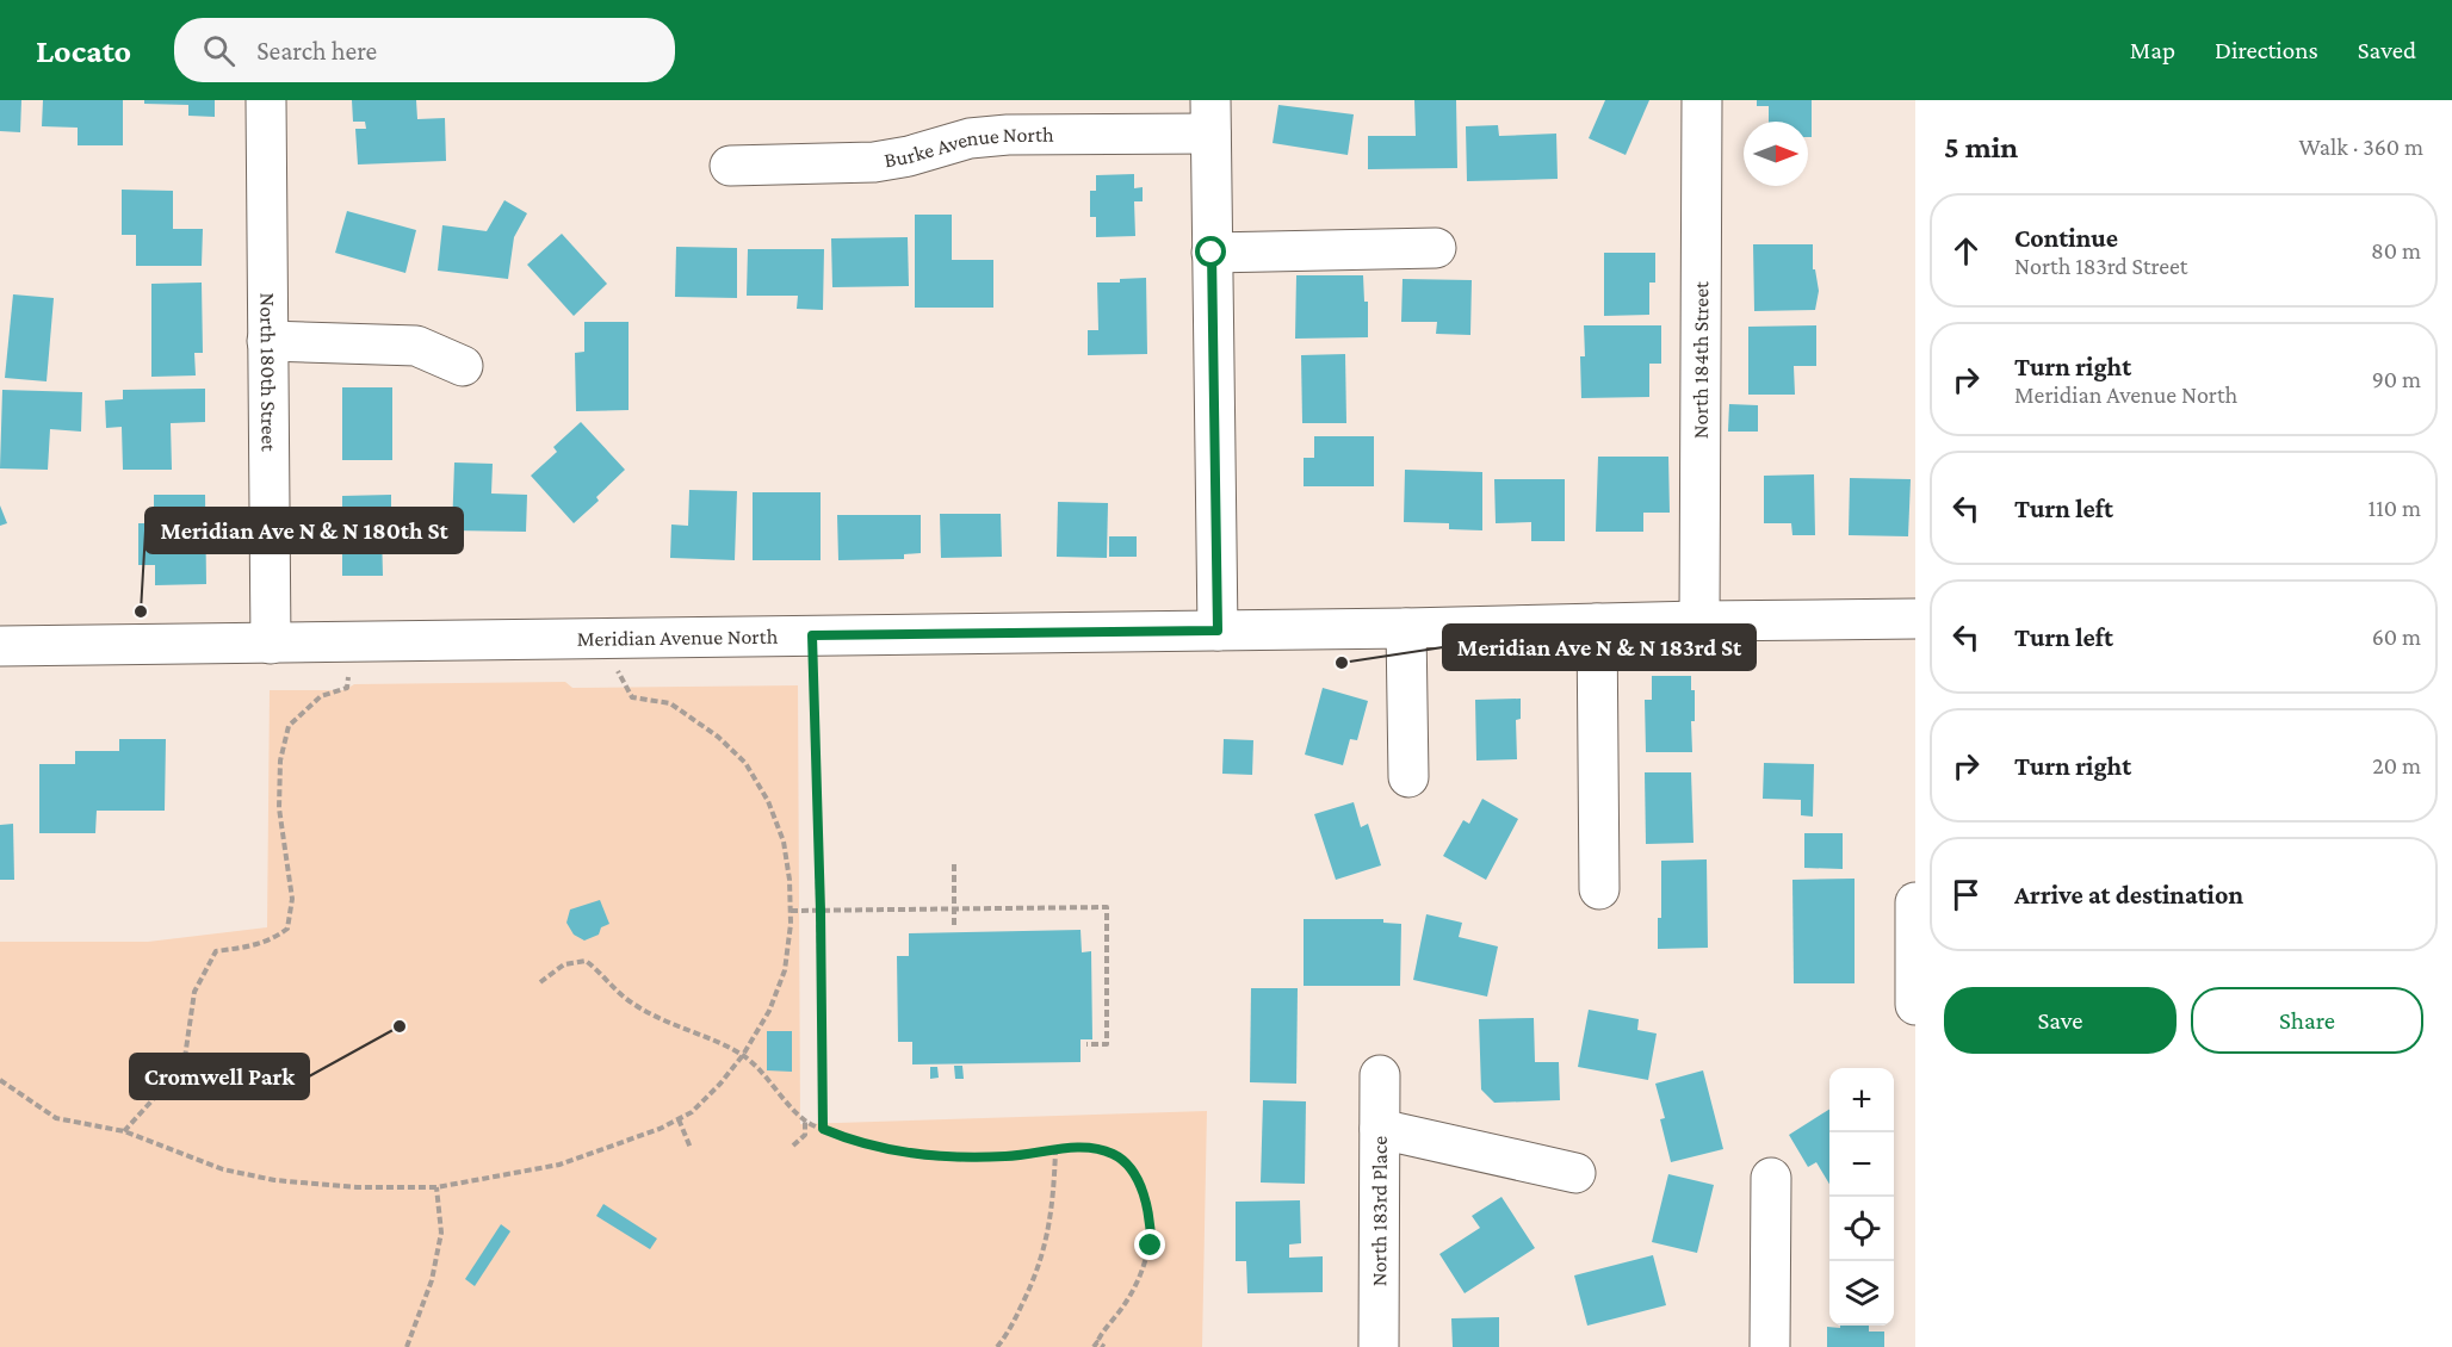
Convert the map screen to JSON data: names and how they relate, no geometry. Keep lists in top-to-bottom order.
{
  "streets": {
    "street": [
      "Burke Avenue North",
      "North 184th Street",
      "North 180th Street",
      "Meridian Avenue North",
      "North 183rd Place"
    ]
  },
  "crossings": [
    ["North 184th Street", "Meridian Avenue North"],
    ["North 180th Street", "Meridian Avenue North"]
  ],
  "places": ["Meridian Ave N & N 180th St", "Meridian Ave N & N 183rd St", "Cromwell Park"],
  "north": "right",
  "page": {
    "header": "Locato",
    "search": "Search here",
    "nav": ["Map", "Directions", "Saved"],
    "heading": ["5 min", "Walk · 360 m"],
    "list": [
      ["Continue", "North 183rd Street", "80 m"],
      ["Turn right", "Meridian Avenue North", "90 m"],
      ["Turn left", "110 m"],
      ["Turn left", "60 m"],
      ["Turn right", "20 m"],
      "Arrive at destination"
    ],
    "buttons": ["Save", "Share"],
    "map_buttons": ["+", "−"]
  }
}
